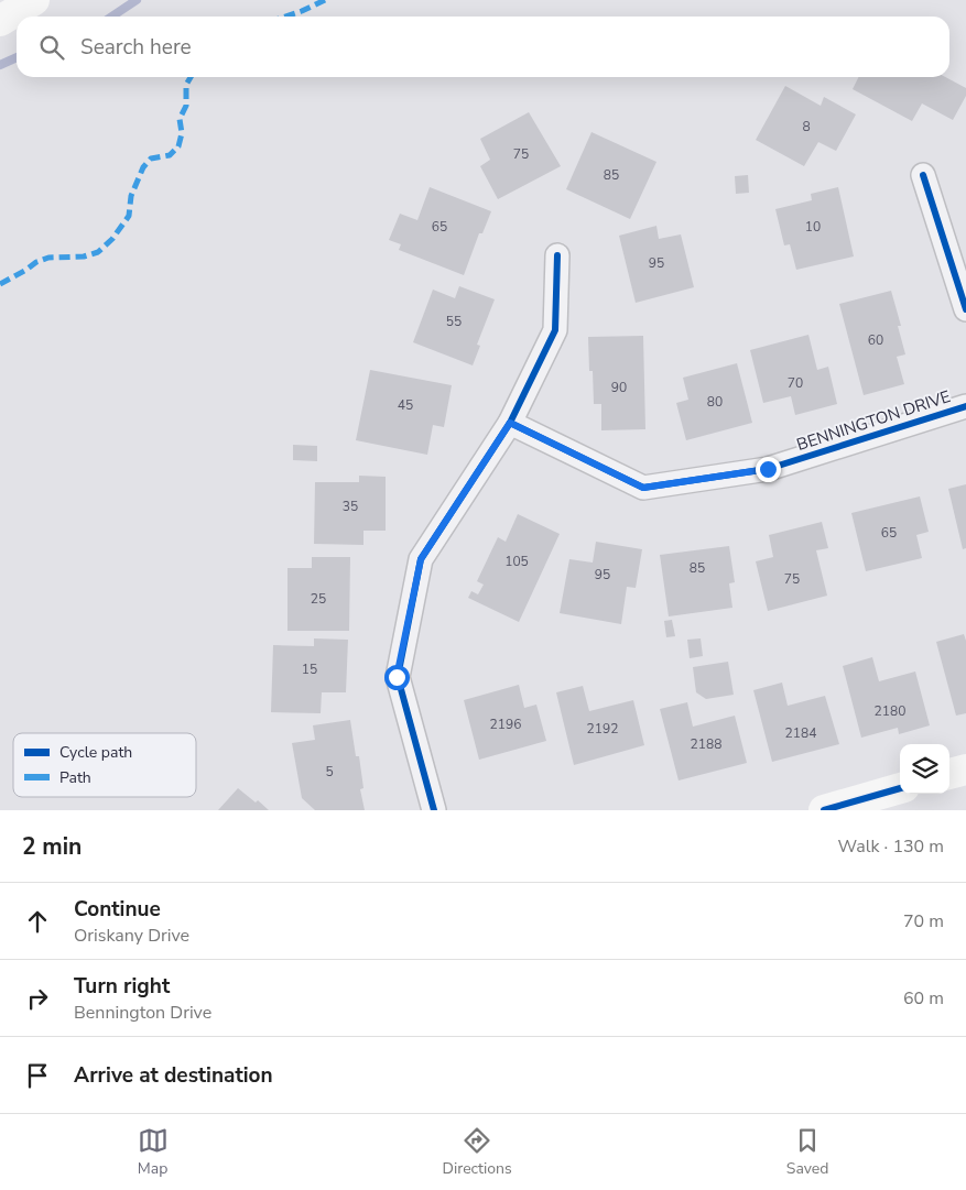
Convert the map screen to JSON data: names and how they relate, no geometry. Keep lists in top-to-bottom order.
{
  "streets": {
    "street": ["BENNINGTON DRIVE"]
  },
  "house_numbers": [
    "8",
    "75",
    "85",
    "65",
    "10",
    "95",
    "55",
    "60",
    "70",
    "90",
    "80",
    "45",
    "35",
    "65",
    "105",
    "85",
    "95",
    "75",
    "25",
    "15",
    "2180",
    "2196",
    "2192",
    "2184",
    "2188",
    "5"
  ],
  "legend": ["Cycle path", "Path"],
  "page": {
    "search": "Search here",
    "heading": ["2 min", "Walk · 130 m"],
    "list": [
      ["Continue", "Oriskany Drive", "70 m"],
      ["Turn right", "Bennington Drive", "60 m"],
      "Arrive at destination"
    ],
    "nav": ["Map", "Directions", "Saved"]
  }
}
